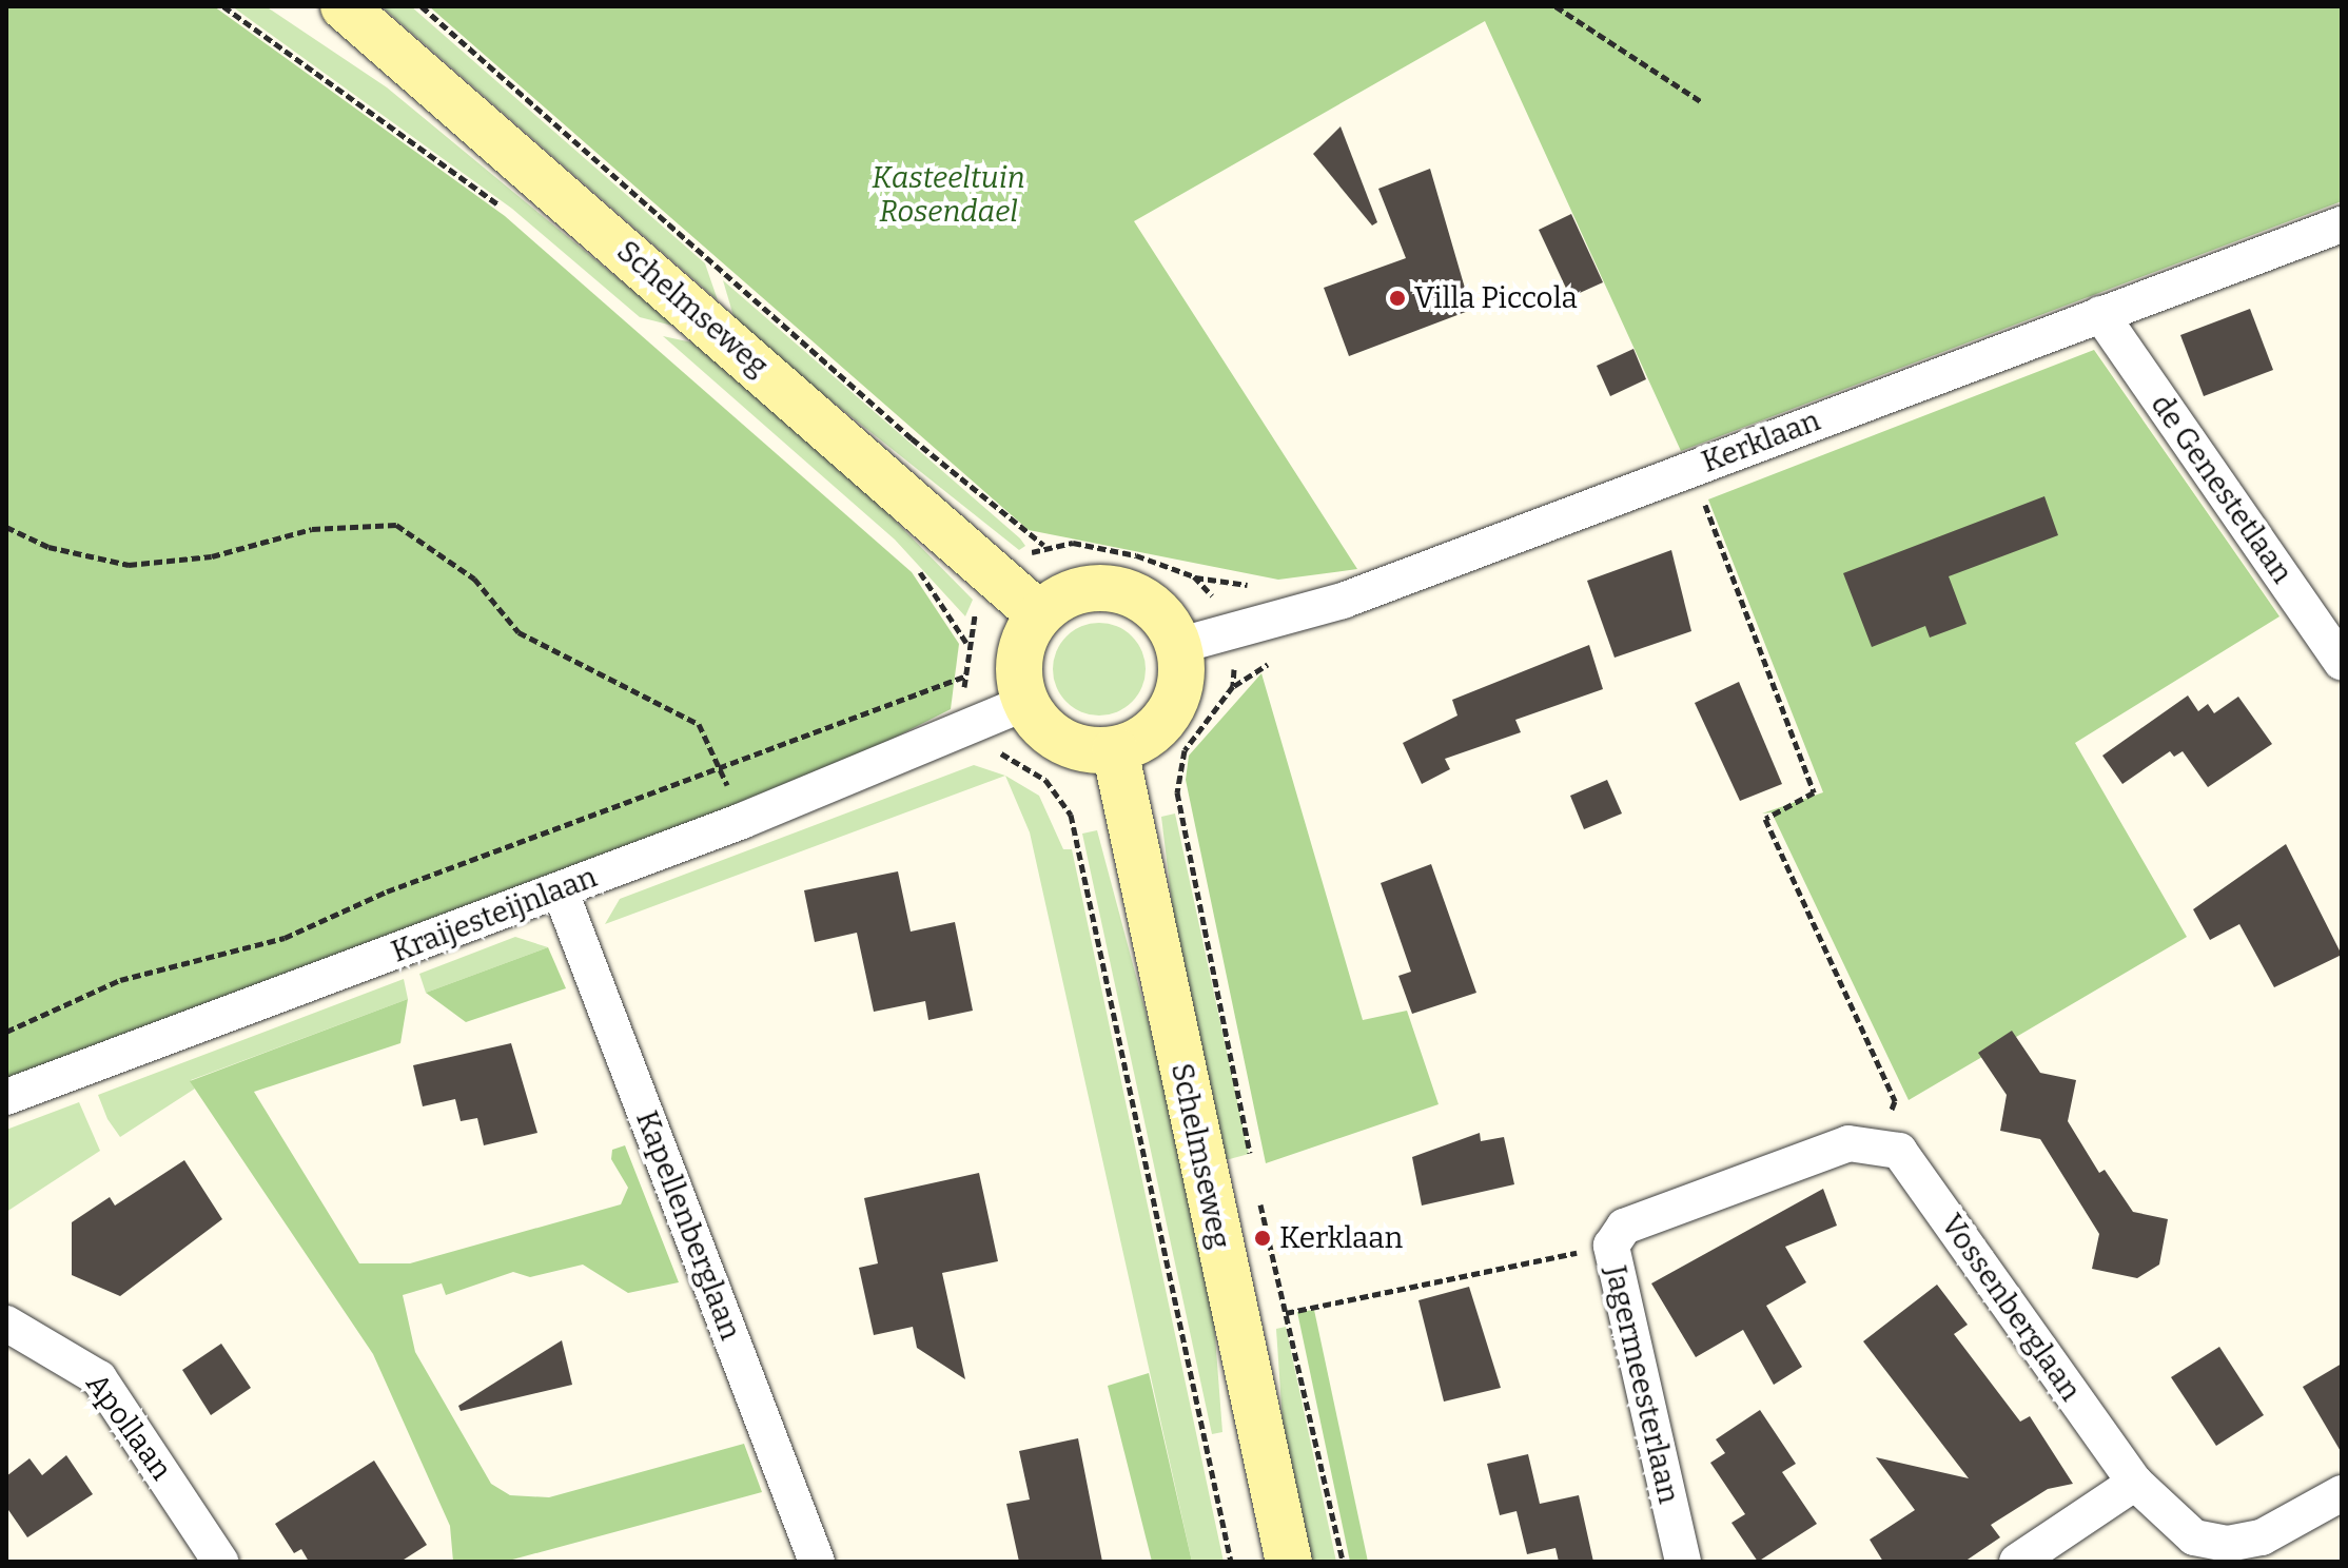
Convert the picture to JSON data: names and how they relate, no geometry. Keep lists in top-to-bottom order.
{
  "streets": {
    "main road": ["Schelmseweg"],
    "street": [
      "Kerklaan",
      "de Genestetlaan",
      "Kraijesteijnlaan",
      "Kapellenberglaan",
      "Vossenberglaan",
      "Jagermeesterlaan",
      "Apollaan"
    ]
  },
  "crossings": [
    ["Schelmseweg", "Kerklaan"],
    ["Kerklaan", "de Genestetlaan"],
    ["Kraijesteijnlaan", "Kapellenberglaan"],
    ["Vossenberglaan", "Jagermeesterlaan"]
  ],
  "parks": ["Kasteeltuin Rosendael"],
  "places": ["Villa Piccola", "Kerklaan"]
}
